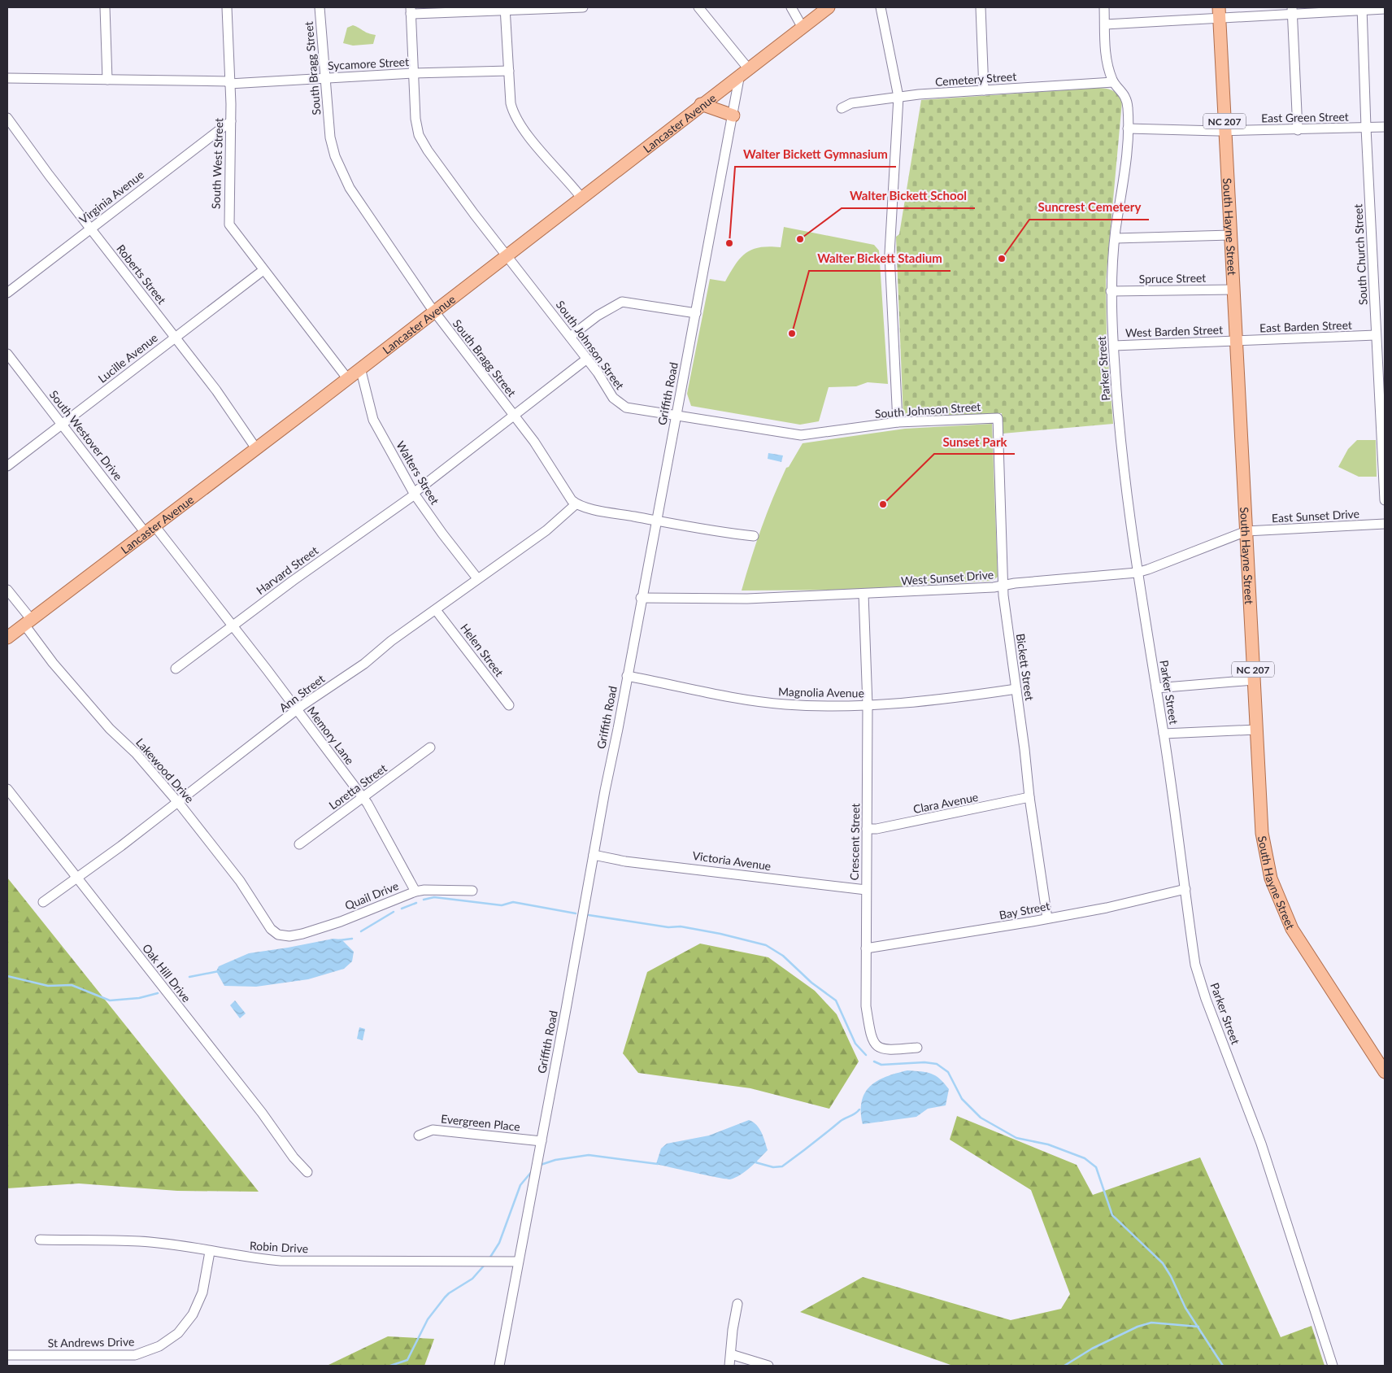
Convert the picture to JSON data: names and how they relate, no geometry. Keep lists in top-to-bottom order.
{
  "streets": {
    "main road": ["NC 207", "Lancaster Avenue", "South Hayne Street"],
    "street": [
      "Sycamore Street",
      "South Bragg Street",
      "Cemetery Street",
      "East Green Street",
      "South West Street",
      "Virginia Avenue",
      "South Church Street",
      "Roberts Street",
      "Spruce Street",
      "East Barden Street",
      "West Barden Street",
      "South Johnson Street",
      "Lucille Avenue",
      "Parker Street",
      "Griffith Road",
      "South Westover Drive",
      "Walters Street",
      "East Sunset Drive",
      "Harvard Street",
      "West Sunset Drive",
      "Helen Street",
      "Bickett Street",
      "Magnolia Avenue",
      "Ann Street",
      "Memory Lane",
      "Lakewood Drive",
      "Loretta Street",
      "Clara Avenue",
      "Crescent Street",
      "Victoria Avenue",
      "Quail Drive",
      "Bay Street",
      "Oak Hill Drive",
      "Evergreen Place",
      "Robin Drive",
      "St Andrews Drive"
    ]
  },
  "crossings": [
    ["Sycamore Street", "South Bragg Street"],
    ["Sycamore Street", "South West Street"],
    ["Sycamore Street", "South Johnson Street"],
    ["South Bragg Street", "Lancaster Avenue"],
    ["South Bragg Street", "Harvard Street"],
    ["South Bragg Street", "Ann Street"],
    ["Cemetery Street", "Parker Street"],
    ["East Green Street", "South Hayne Street"],
    ["East Green Street", "South Church Street"],
    ["East Green Street", "Parker Street"],
    ["Lancaster Avenue", "South West Street"],
    ["Lancaster Avenue", "Roberts Street"],
    ["Lancaster Avenue", "South Johnson Street"],
    ["Lancaster Avenue", "Griffith Road"],
    ["Lancaster Avenue", "South Westover Drive"],
    ["Lancaster Avenue", "Walters Street"],
    ["Lancaster Avenue", "Memory Lane"],
    ["Lancaster Avenue", "Lakewood Drive"],
    ["South West Street", "Virginia Avenue"],
    ["South West Street", "Lucille Avenue"],
    ["Virginia Avenue", "Roberts Street"],
    ["South Hayne Street", "Spruce Street"],
    ["South Hayne Street", "East Barden Street"],
    ["South Hayne Street", "West Barden Street"],
    ["South Hayne Street", "East Sunset Drive"],
    ["South Hayne Street", "West Sunset Drive"],
    ["South Church Street", "East Barden Street"],
    ["Roberts Street", "Lucille Avenue"],
    ["Spruce Street", "Parker Street"],
    ["East Barden Street", "West Barden Street"],
    ["West Barden Street", "Parker Street"],
    ["South Johnson Street", "Griffith Road"],
    ["South Johnson Street", "Harvard Street"],
    ["South Johnson Street", "Bickett Street"],
    ["Lucille Avenue", "South Westover Drive"],
    ["Parker Street", "West Sunset Drive"],
    ["Parker Street", "Bay Street"],
    ["Griffith Road", "West Sunset Drive"],
    ["Griffith Road", "Magnolia Avenue"],
    ["Griffith Road", "Victoria Avenue"],
    ["Griffith Road", "Evergreen Place"],
    ["Griffith Road", "Robin Drive"],
    ["South Westover Drive", "Memory Lane"],
    ["Walters Street", "Harvard Street"],
    ["Walters Street", "Ann Street"],
    ["East Sunset Drive", "West Sunset Drive"],
    ["Harvard Street", "Memory Lane"],
    ["West Sunset Drive", "Bickett Street"],
    ["West Sunset Drive", "Crescent Street"],
    ["Helen Street", "Ann Street"],
    ["Bickett Street", "Magnolia Avenue"],
    ["Bickett Street", "Clara Avenue"],
    ["Bickett Street", "Bay Street"],
    ["Magnolia Avenue", "Crescent Street"],
    ["Ann Street", "Memory Lane"],
    ["Ann Street", "Lakewood Drive"],
    ["Ann Street", "Oak Hill Drive"],
    ["Memory Lane", "Loretta Street"],
    ["Memory Lane", "Quail Drive"],
    ["Lakewood Drive", "Quail Drive"],
    ["Clara Avenue", "Crescent Street"],
    ["Crescent Street", "Victoria Avenue"],
    ["Crescent Street", "Bay Street"],
    ["Robin Drive", "St Andrews Drive"]
  ],
  "places": [
    "Walter Bickett School",
    "Walter Bickett Gymnasium",
    "Suncrest Cemetery",
    "Walter Bickett Stadium",
    "Sunset Park"
  ]
}
